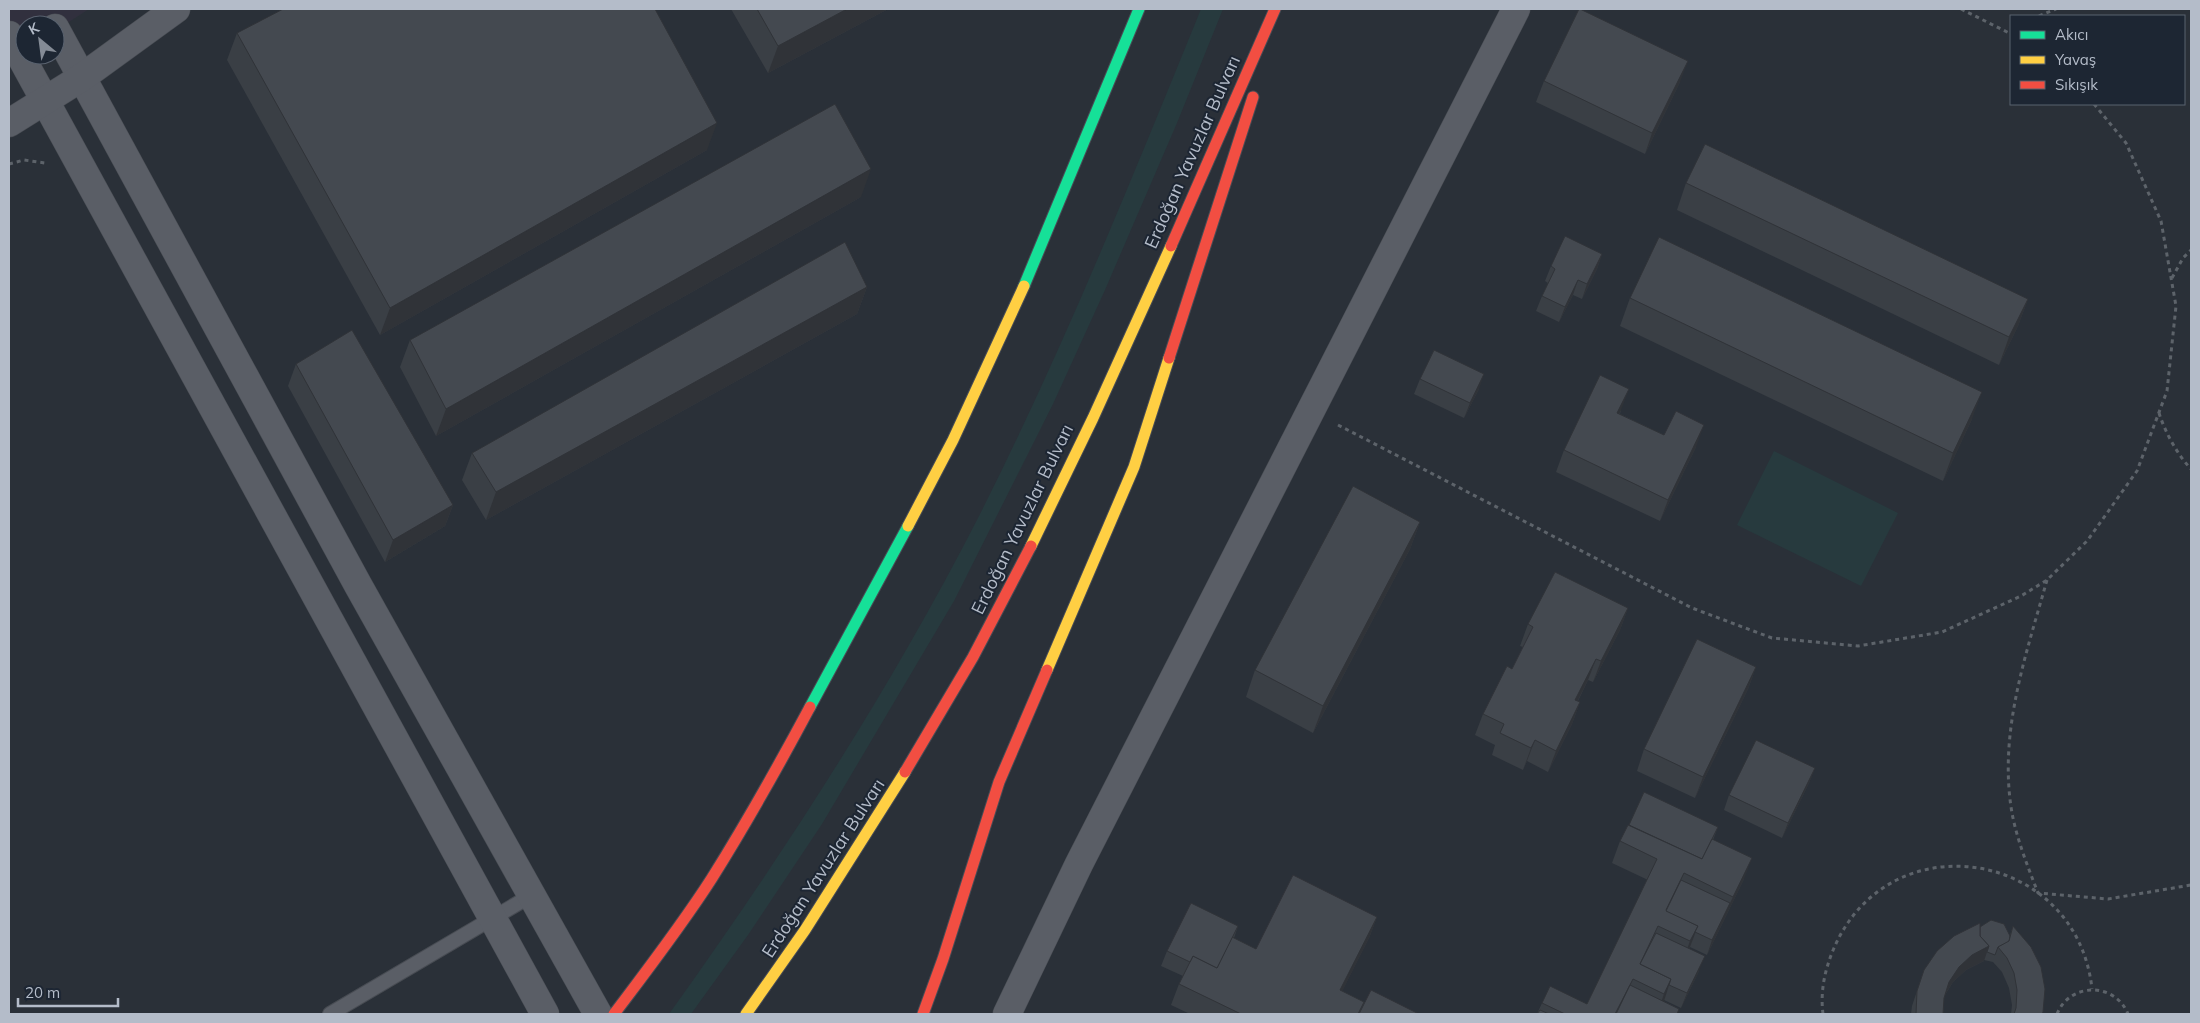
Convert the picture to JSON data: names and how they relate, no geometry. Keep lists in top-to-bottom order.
{
  "streets": {
    "main road": ["Erdoğan Yavuzlar Bulvarı"]
  },
  "legend": ["Akıcı", "Yavaş", "Sıkışık"],
  "scale_bar": "20 m",
  "north": "top left"
}
